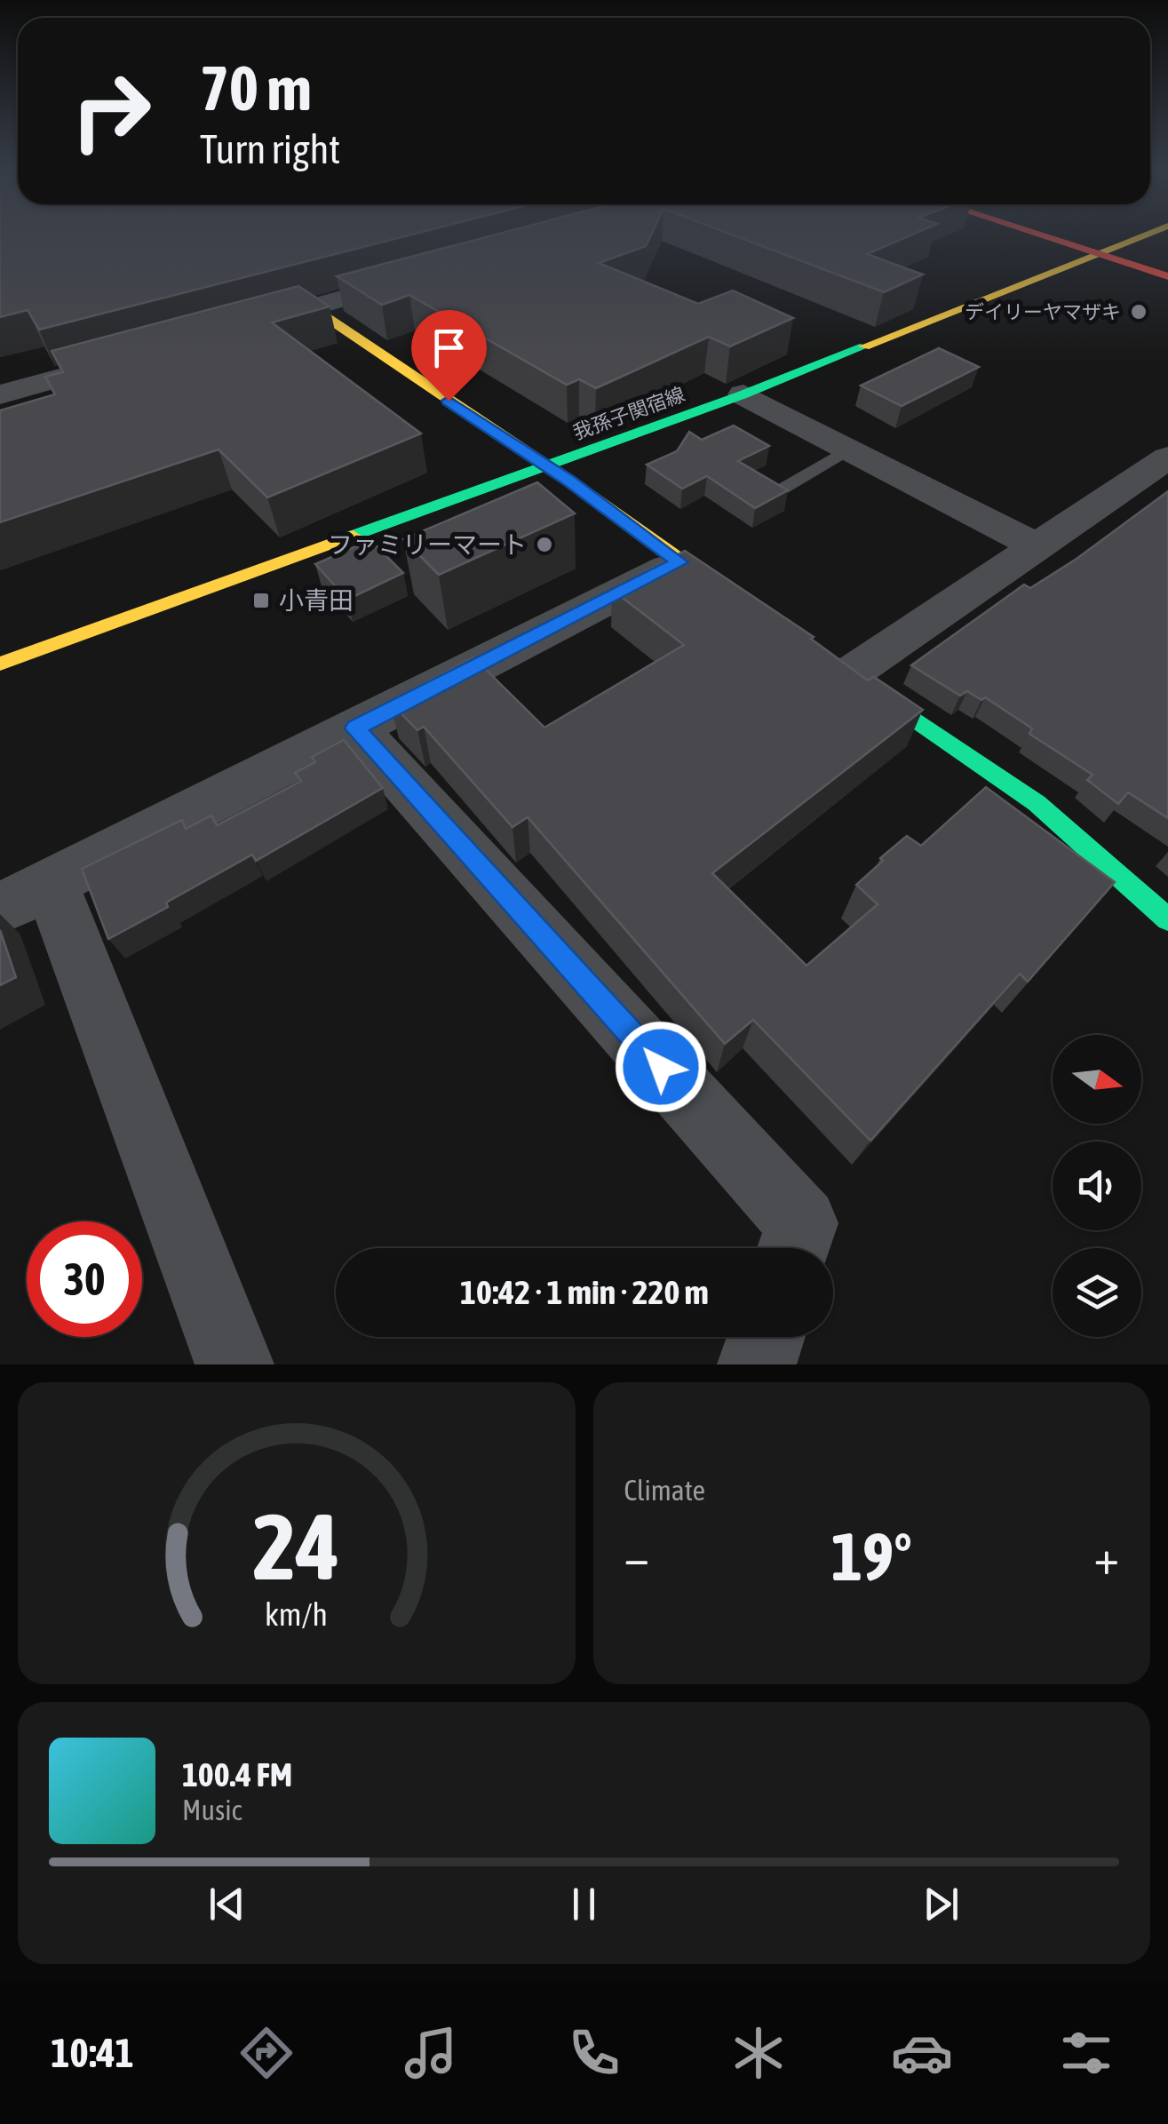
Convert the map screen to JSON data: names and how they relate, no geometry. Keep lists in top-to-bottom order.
{
  "streets": {
    "main road": ["我孫子関宿線"]
  },
  "places": {
    "other": ["デイリーヤマザキ", "ファミリーマート"],
    "transit": ["小青田"]
  },
  "north": "right",
  "page": {
    "turn": ["70 m", "Turn right"],
    "limit": "30",
    "trip": "10:42 · 1 min · 220 m",
    "tile": "Climate",
    "heat": ["−", "19°", "+"],
    "song": ["100.4 FM", "Music"],
    "tabs": "10:41",
    "gauge": ["24", "km/h"]
  }
}
